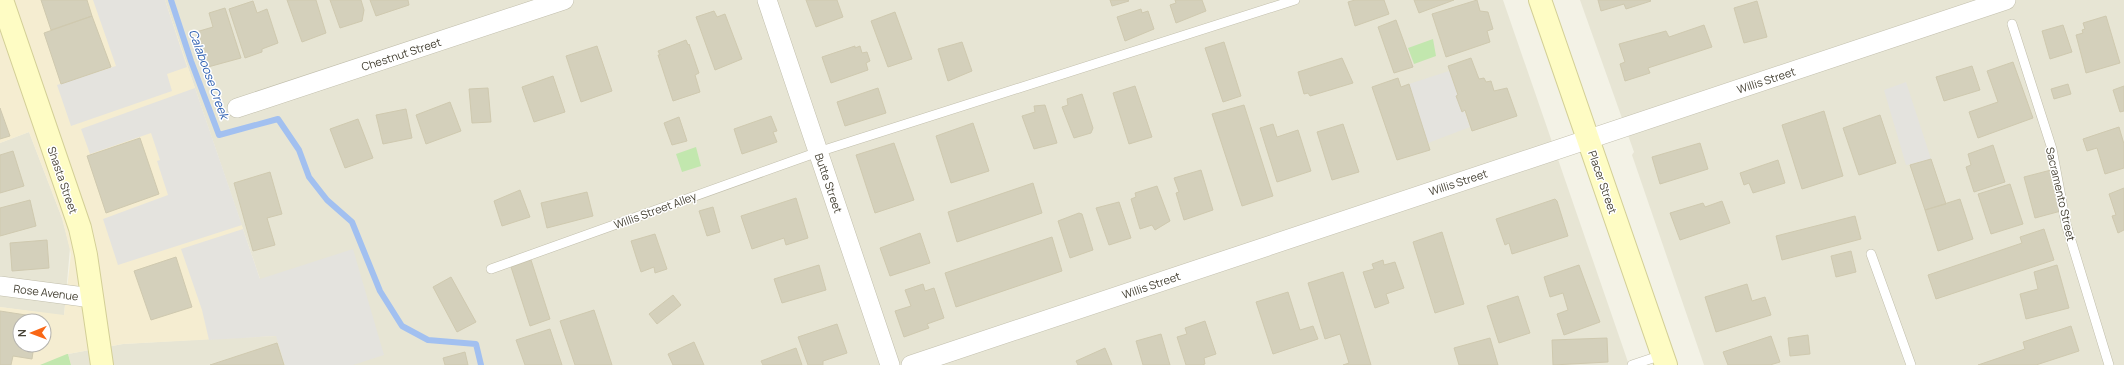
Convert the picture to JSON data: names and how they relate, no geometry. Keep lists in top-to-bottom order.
{
  "streets": {
    "street": [
      "Chestnut Street",
      "Willis Street",
      "Shasta Street",
      "Placer Street",
      "Butte Street",
      "Rose Avenue"
    ],
    "lane": ["Sacramento Street", "Willis Street Alley"]
  },
  "crossings": [
    ["Willis Street", "Placer Street"],
    ["Shasta Street", "Rose Avenue"],
    ["Butte Street", "Willis Street Alley"]
  ],
  "water": ["Calaboose Creek"],
  "north": "left"
}
